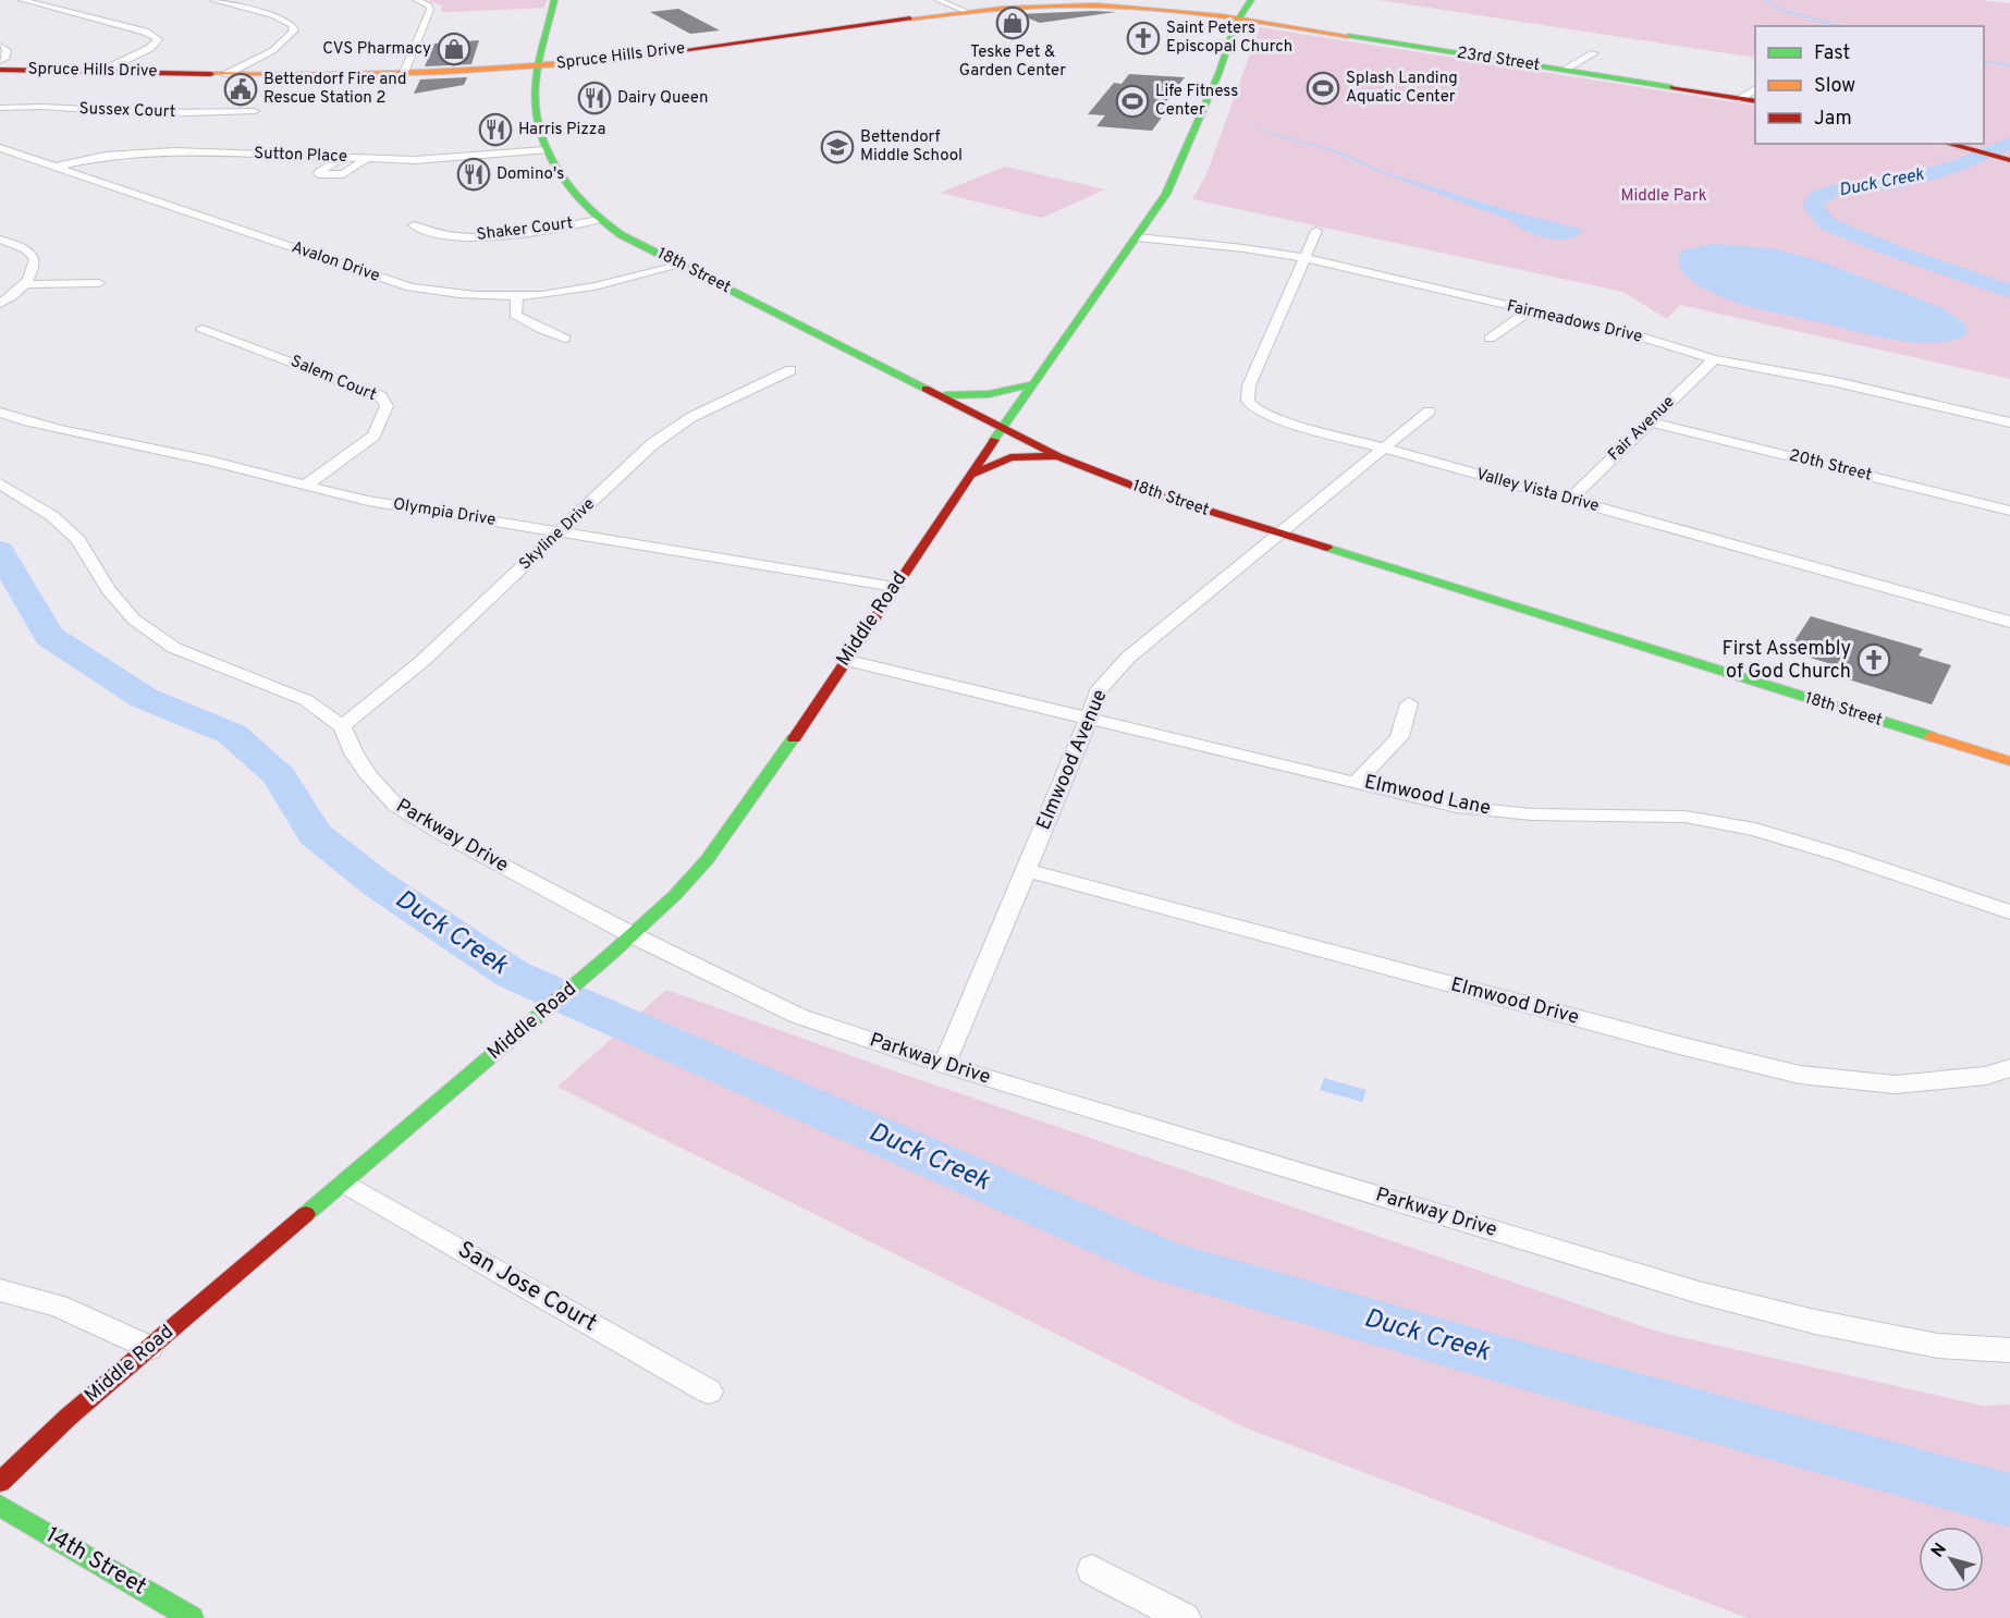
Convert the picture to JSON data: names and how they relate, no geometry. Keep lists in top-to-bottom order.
{
  "streets": {
    "main road": [
      "Spruce Hills Drive",
      "23rd Street",
      "18th Street",
      "Middle Road",
      "14th Street"
    ],
    "street": [
      "Sussex Court",
      "Sutton Place",
      "Shaker Court",
      "Avalon Drive",
      "Fairmeadows Drive",
      "Salem Court",
      "Fair Avenue",
      "20th Street",
      "Valley Vista Drive",
      "Olympia Drive",
      "Skyline Drive",
      "Elmwood Avenue",
      "Elmwood Lane",
      "Parkway Drive",
      "Elmwood Drive",
      "San Jose Court"
    ]
  },
  "crossings": [
    ["Spruce Hills Drive", "23rd Street"],
    ["Spruce Hills Drive", "18th Street"],
    ["Spruce Hills Drive", "Middle Road"],
    ["23rd Street", "Middle Road"],
    ["Sutton Place", "Avalon Drive"],
    ["Sutton Place", "18th Street"],
    ["Shaker Court", "18th Street"],
    ["Avalon Drive", "18th Street"],
    ["18th Street", "Middle Road"],
    ["18th Street", "Elmwood Avenue"],
    ["Fairmeadows Drive", "Fair Avenue"],
    ["Fairmeadows Drive", "Valley Vista Drive"],
    ["Fairmeadows Drive", "Middle Road"],
    ["Salem Court", "Olympia Drive"],
    ["Fair Avenue", "20th Street"],
    ["Fair Avenue", "Valley Vista Drive"],
    ["Valley Vista Drive", "Elmwood Avenue"],
    ["Olympia Drive", "Skyline Drive"],
    ["Olympia Drive", "Middle Road"],
    ["Skyline Drive", "Parkway Drive"],
    ["Middle Road", "Elmwood Lane"],
    ["Middle Road", "Parkway Drive"],
    ["Middle Road", "San Jose Court"],
    ["Elmwood Avenue", "Elmwood Lane"],
    ["Elmwood Avenue", "Parkway Drive"],
    ["Elmwood Avenue", "Elmwood Drive"]
  ],
  "water": ["Duck Creek"],
  "parks": ["Middle Park"],
  "places": {
    "shop": ["Teske Pet & Garden Center", "CVS Pharmacy"],
    "church": ["Saint Peters Episcopal Church", "First Assembly of God Church"],
    "sports": ["Splash Landing Aquatic Center", "Life Fitness Center"],
    "public building": ["Bettendorf Fire and Rescue Station 2"],
    "restaurant": ["Dairy Queen", "Harris Pizza", "Domino's"],
    "school or university": ["Bettendorf Middle School"]
  },
  "legend": ["Fast", "Slow", "Jam"],
  "north": "top left"
}
